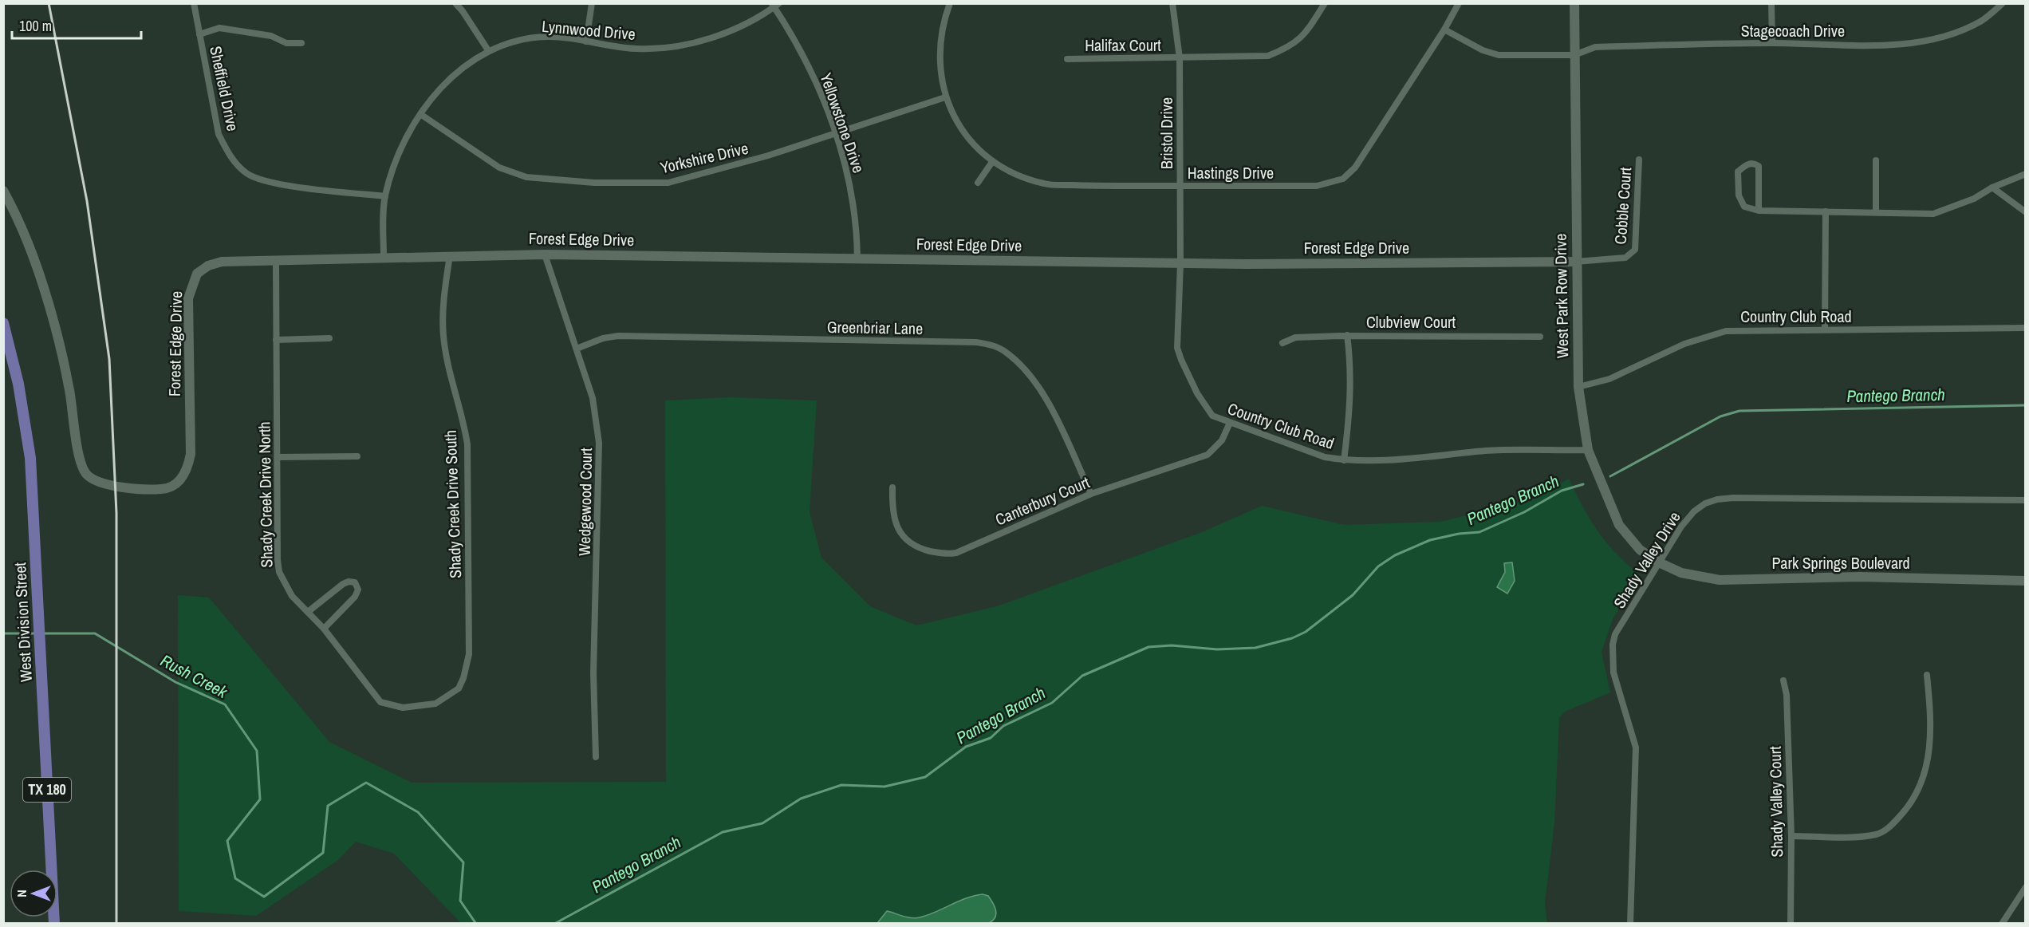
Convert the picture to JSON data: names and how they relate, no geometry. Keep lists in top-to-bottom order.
{
  "streets": {
    "main road": ["West Division Street", "TX 180"],
    "street": [
      "Lynnwood Drive",
      "Stagecoach Drive",
      "Halifax Court",
      "Sheffield Drive",
      "Yellowstone Drive",
      "Bristol Drive",
      "Yorkshire Drive",
      "Hastings Drive",
      "Cobble Court",
      "Forest Edge Drive",
      "West Park Row Drive",
      "Country Club Road",
      "Clubview Court",
      "Greenbriar Lane",
      "Shady Creek Drive North",
      "Canterbury Court",
      "Wedgewood Court",
      "Shady Creek Drive South",
      "Shady Valley Drive",
      "Park Springs Boulevard",
      "Shady Valley Court"
    ]
  },
  "crossings": [
    ["Lynnwood Drive", "Sheffield Drive"],
    ["Lynnwood Drive", "Yellowstone Drive"],
    ["Lynnwood Drive", "Yorkshire Drive"],
    ["Lynnwood Drive", "Forest Edge Drive"],
    ["Stagecoach Drive", "Hastings Drive"],
    ["Stagecoach Drive", "West Park Row Drive"],
    ["Halifax Court", "Bristol Drive"],
    ["Yellowstone Drive", "Yorkshire Drive"],
    ["Yellowstone Drive", "Forest Edge Drive"],
    ["Bristol Drive", "Hastings Drive"],
    ["Bristol Drive", "Forest Edge Drive"],
    ["Bristol Drive", "Country Club Road"],
    ["Yorkshire Drive", "Hastings Drive"],
    ["Cobble Court", "Forest Edge Drive"],
    ["Cobble Court", "West Park Row Drive"],
    ["Forest Edge Drive", "West Park Row Drive"],
    ["Forest Edge Drive", "Country Club Road"],
    ["Forest Edge Drive", "Shady Creek Drive North"],
    ["Forest Edge Drive", "Wedgewood Court"],
    ["Forest Edge Drive", "Shady Creek Drive South"],
    ["West Park Row Drive", "Country Club Road"],
    ["West Park Row Drive", "Shady Valley Drive"],
    ["West Park Row Drive", "Park Springs Boulevard"],
    ["Country Club Road", "Canterbury Court"],
    ["Greenbriar Lane", "Canterbury Court"],
    ["Greenbriar Lane", "Wedgewood Court"],
    ["Shady Creek Drive North", "Shady Creek Drive South"],
    ["Shady Valley Drive", "Park Springs Boulevard"]
  ],
  "water": ["Pantego Branch", "Rush Creek"],
  "scale_bar": "100 m",
  "north": "left"
}
